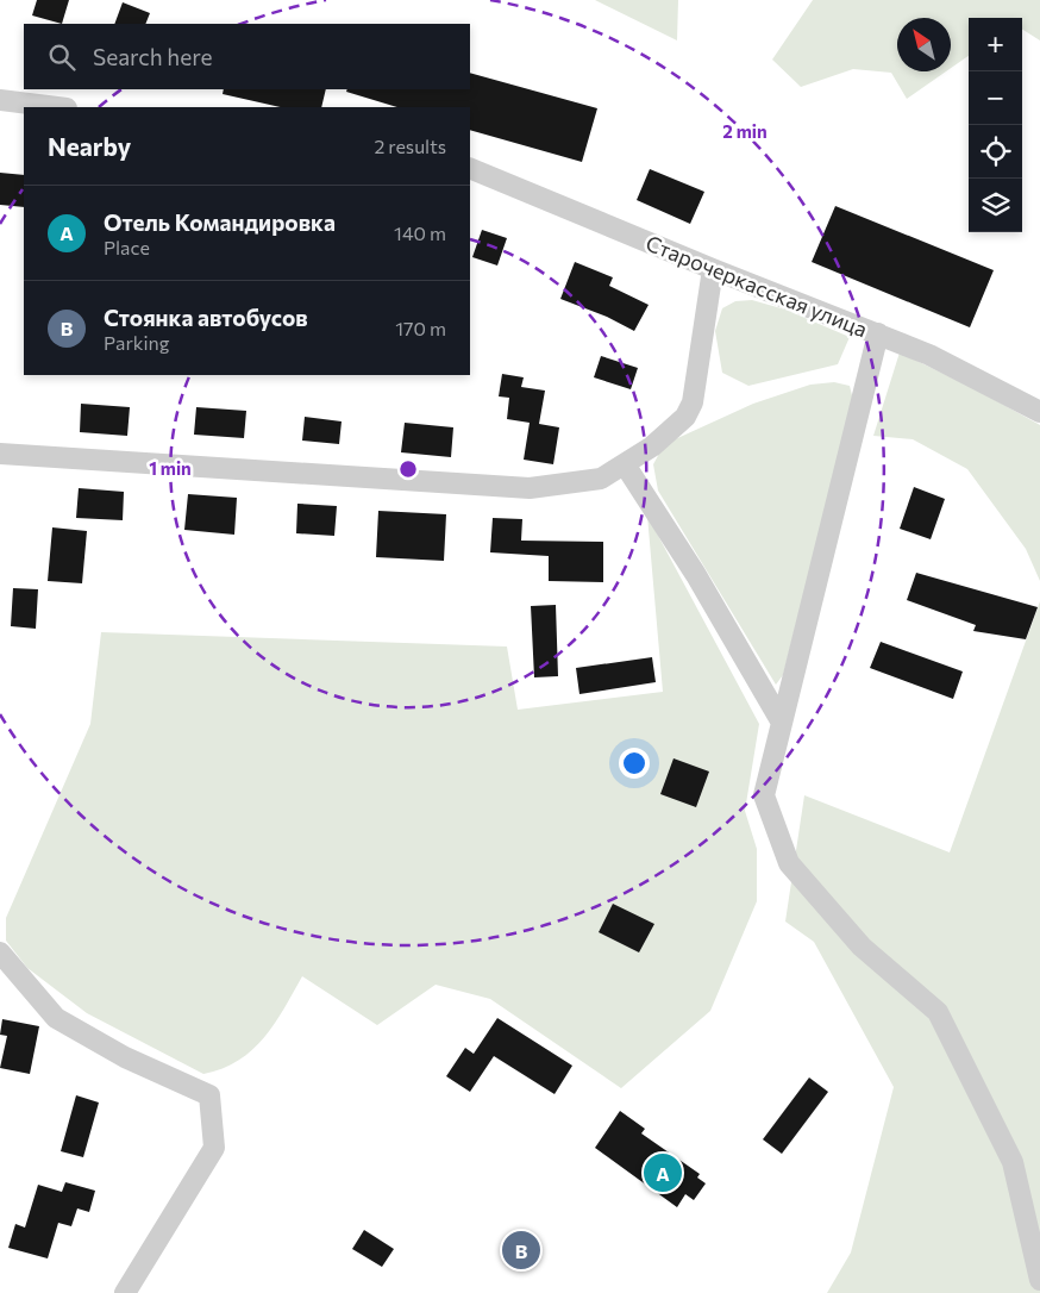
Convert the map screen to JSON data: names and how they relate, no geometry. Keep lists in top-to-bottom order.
{
  "streets": {
    "street": ["Старочеркасская улица"]
  },
  "north": "top left",
  "page": {
    "map_buttons": ["+", "−"],
    "search": "Search here",
    "heading": ["Nearby", "2 results"],
    "list": [
      {
        "mark": "A",
        "name": "Отель Командировка",
        "note": "Place",
        "value": "140 m"
      },
      {
        "mark": "B",
        "name": "Стоянка автобусов",
        "note": "Parking",
        "value": "170 m"
      }
    ],
    "pins": ["A", "B"]
  },
  "rings": ["2 min", "1 min"]
}
